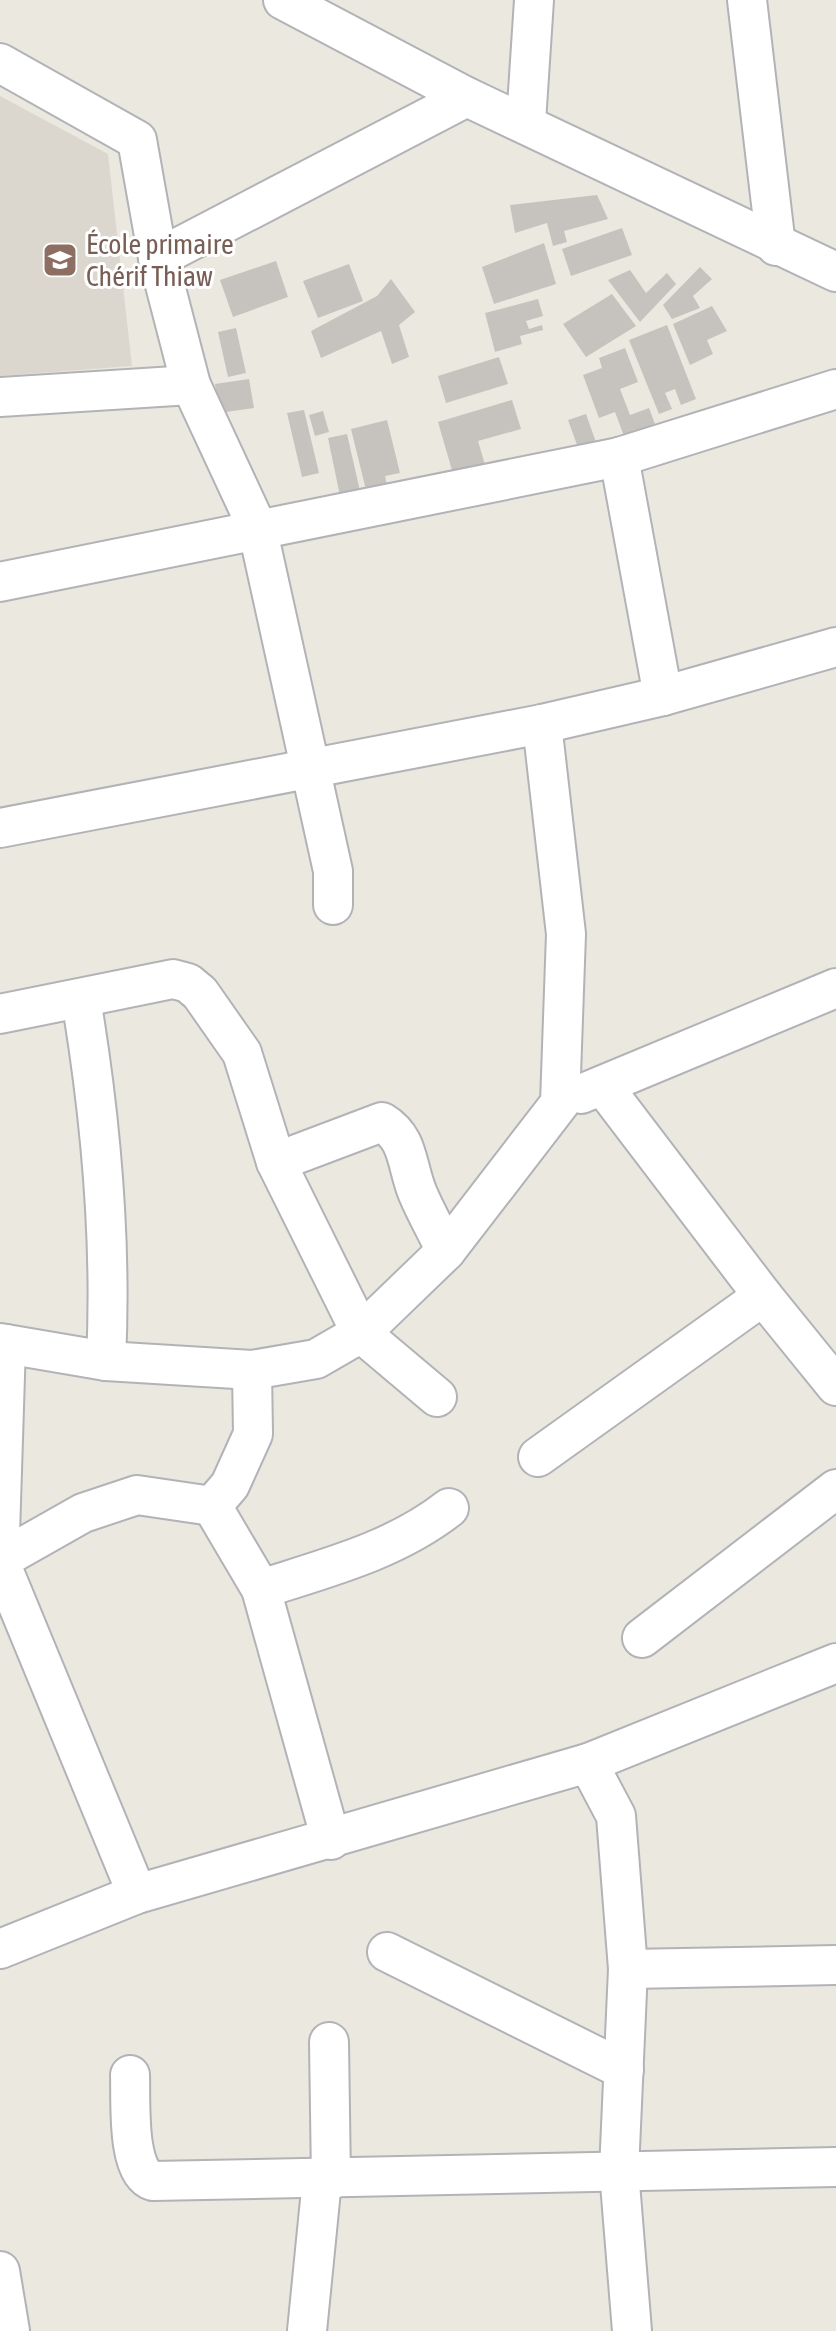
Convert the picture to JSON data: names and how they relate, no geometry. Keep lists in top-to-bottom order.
{
  "places": {
    "school or university": ["École primaire Chérif Thiaw"]
  }
}
